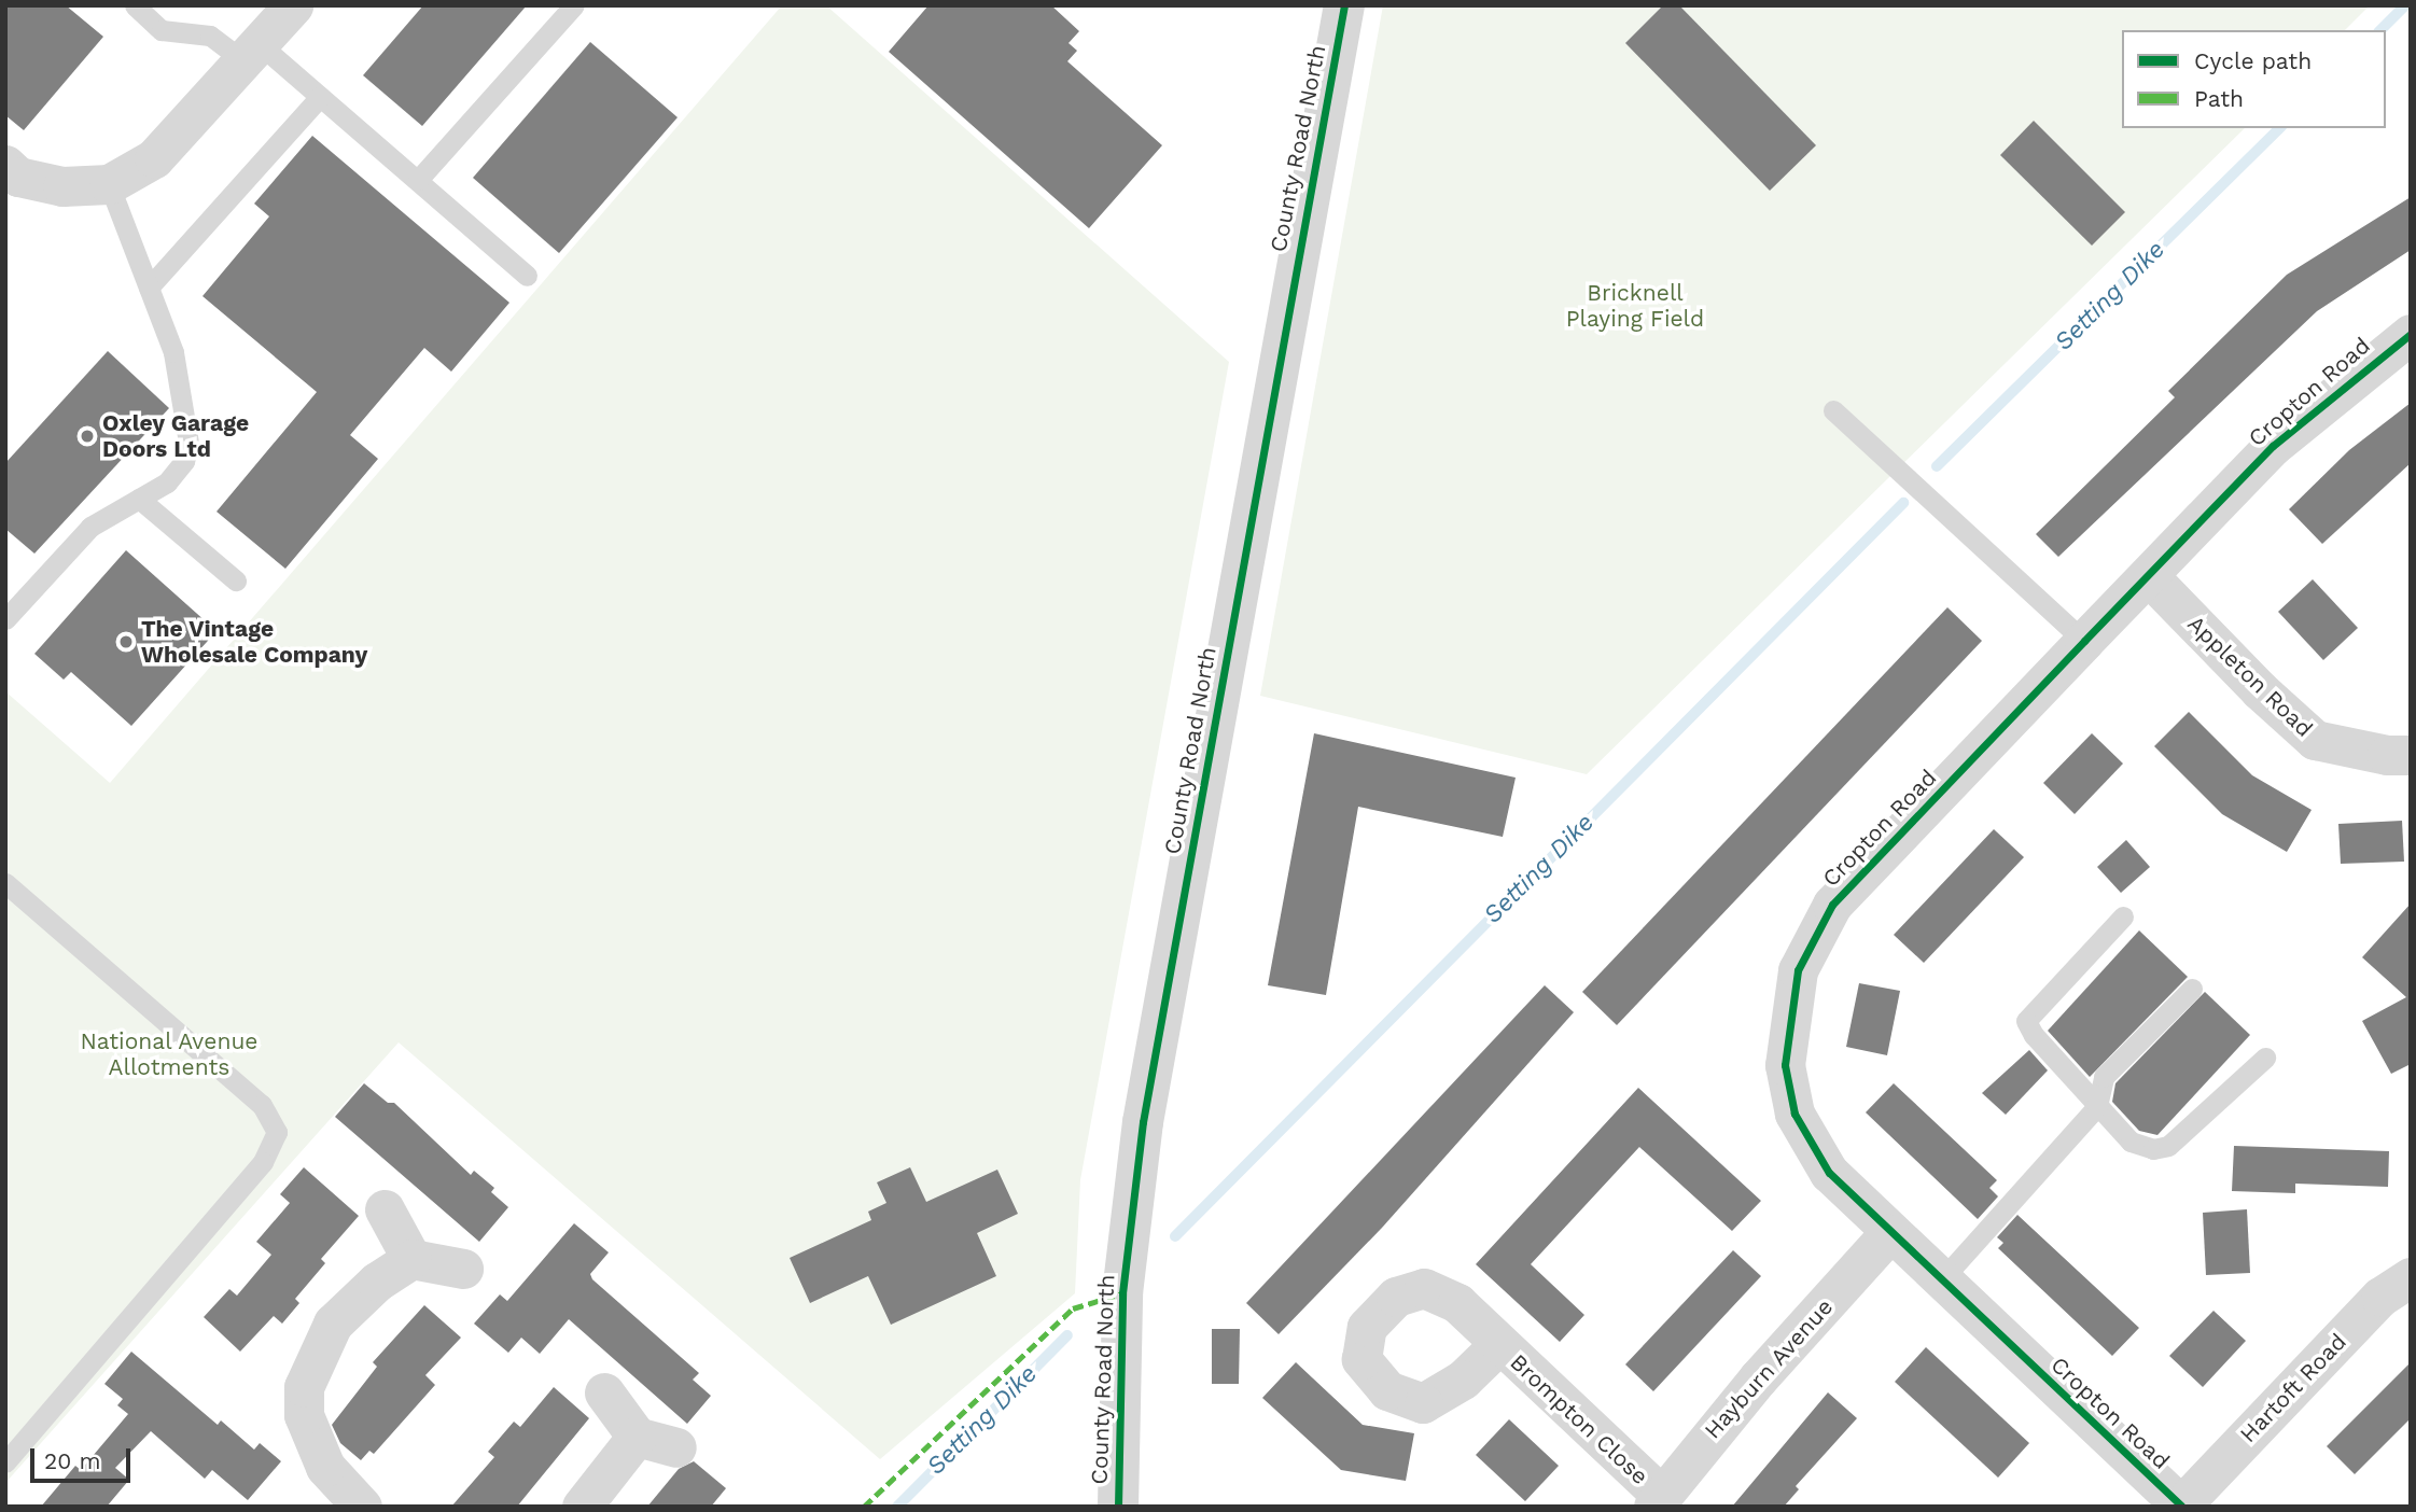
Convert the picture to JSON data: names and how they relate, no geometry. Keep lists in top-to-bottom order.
{
  "streets": {
    "street": [
      "County Road North",
      "Cropton Road",
      "Appleton Road",
      "Hayburn Avenue",
      "Hartoft Road",
      "Brompton Close"
    ]
  },
  "crossings": [
    ["Cropton Road", "Appleton Road"],
    ["Cropton Road", "Hayburn Avenue"],
    ["Cropton Road", "Hartoft Road"],
    ["Hayburn Avenue", "Brompton Close"]
  ],
  "water": ["Setting Dike"],
  "parks": ["Bricknell Playing Field", "National Avenue Allotments"],
  "places": ["Oxley Garage Doors Ltd", "The Vintage Wholesale Company"],
  "legend": ["Cycle path", "Path"],
  "scale_bar": "20 m"
}
